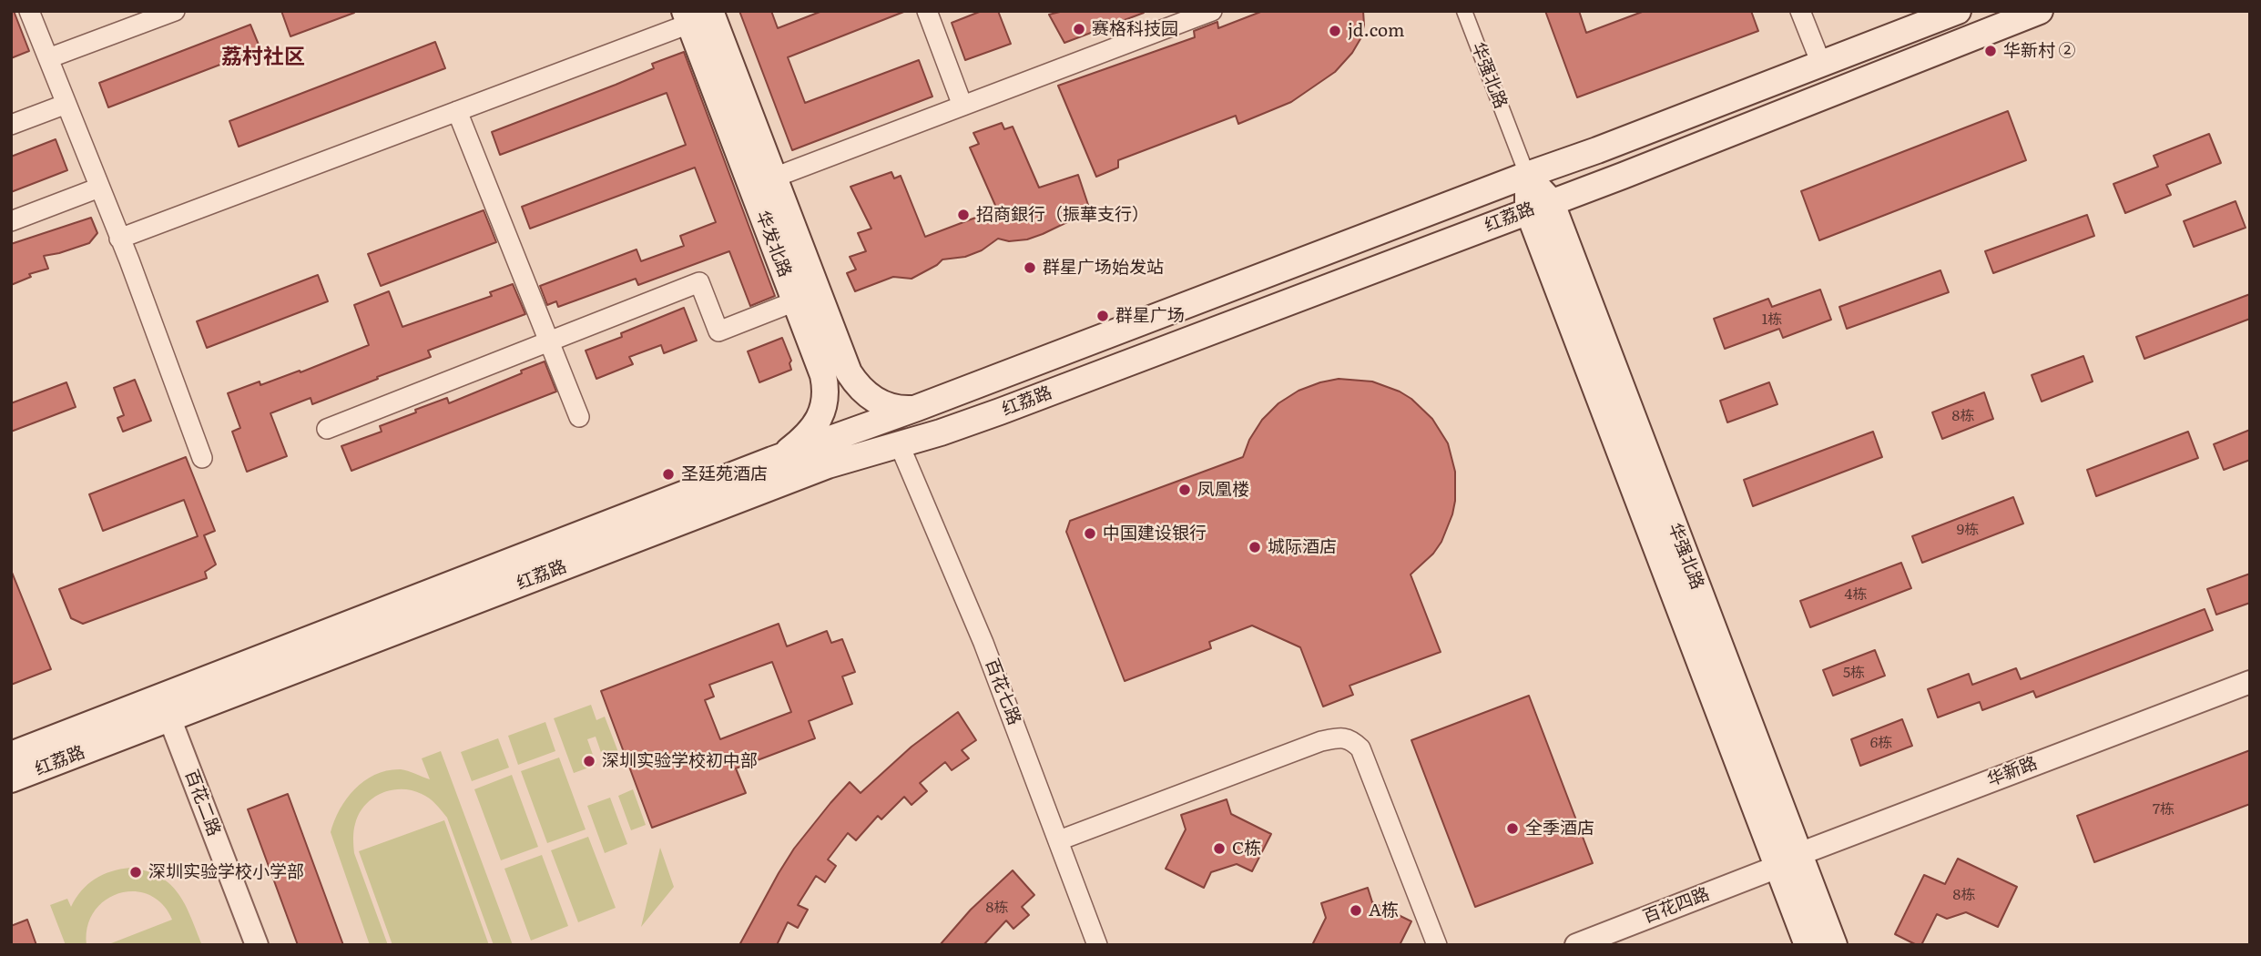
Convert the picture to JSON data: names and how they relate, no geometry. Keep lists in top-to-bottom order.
{
  "streets": {
    "main road": ["华强北路", "红荔路", "华发北路"],
    "street": [
      "百花七路",
      "华新路",
      "百花二路",
      "百花四路"
    ]
  },
  "crossings": [
    ["华强北路", "红荔路"],
    ["华强北路", "华新路"],
    ["华强北路", "百花四路"],
    ["红荔路", "华发北路"],
    ["红荔路", "百花七路"],
    ["红荔路", "百花二路"],
    ["华新路", "百花四路"]
  ],
  "districts": ["荔村社区"],
  "places": [
    "赛格科技园",
    "jd.com",
    "华新村 ②",
    "招商銀行（振華支行）",
    "群星广场始发站",
    "群星广场",
    "圣廷苑酒店",
    "凤凰楼",
    "中国建设银行",
    "城际酒店",
    "深圳实验学校初中部",
    "全季酒店",
    "C栋",
    "深圳实验学校小学部",
    "A栋"
  ],
  "house_numbers": [
    "1栋",
    "8栋",
    "9栋",
    "4栋",
    "5栋",
    "6栋",
    "7栋",
    "8栋",
    "8栋"
  ]
}
